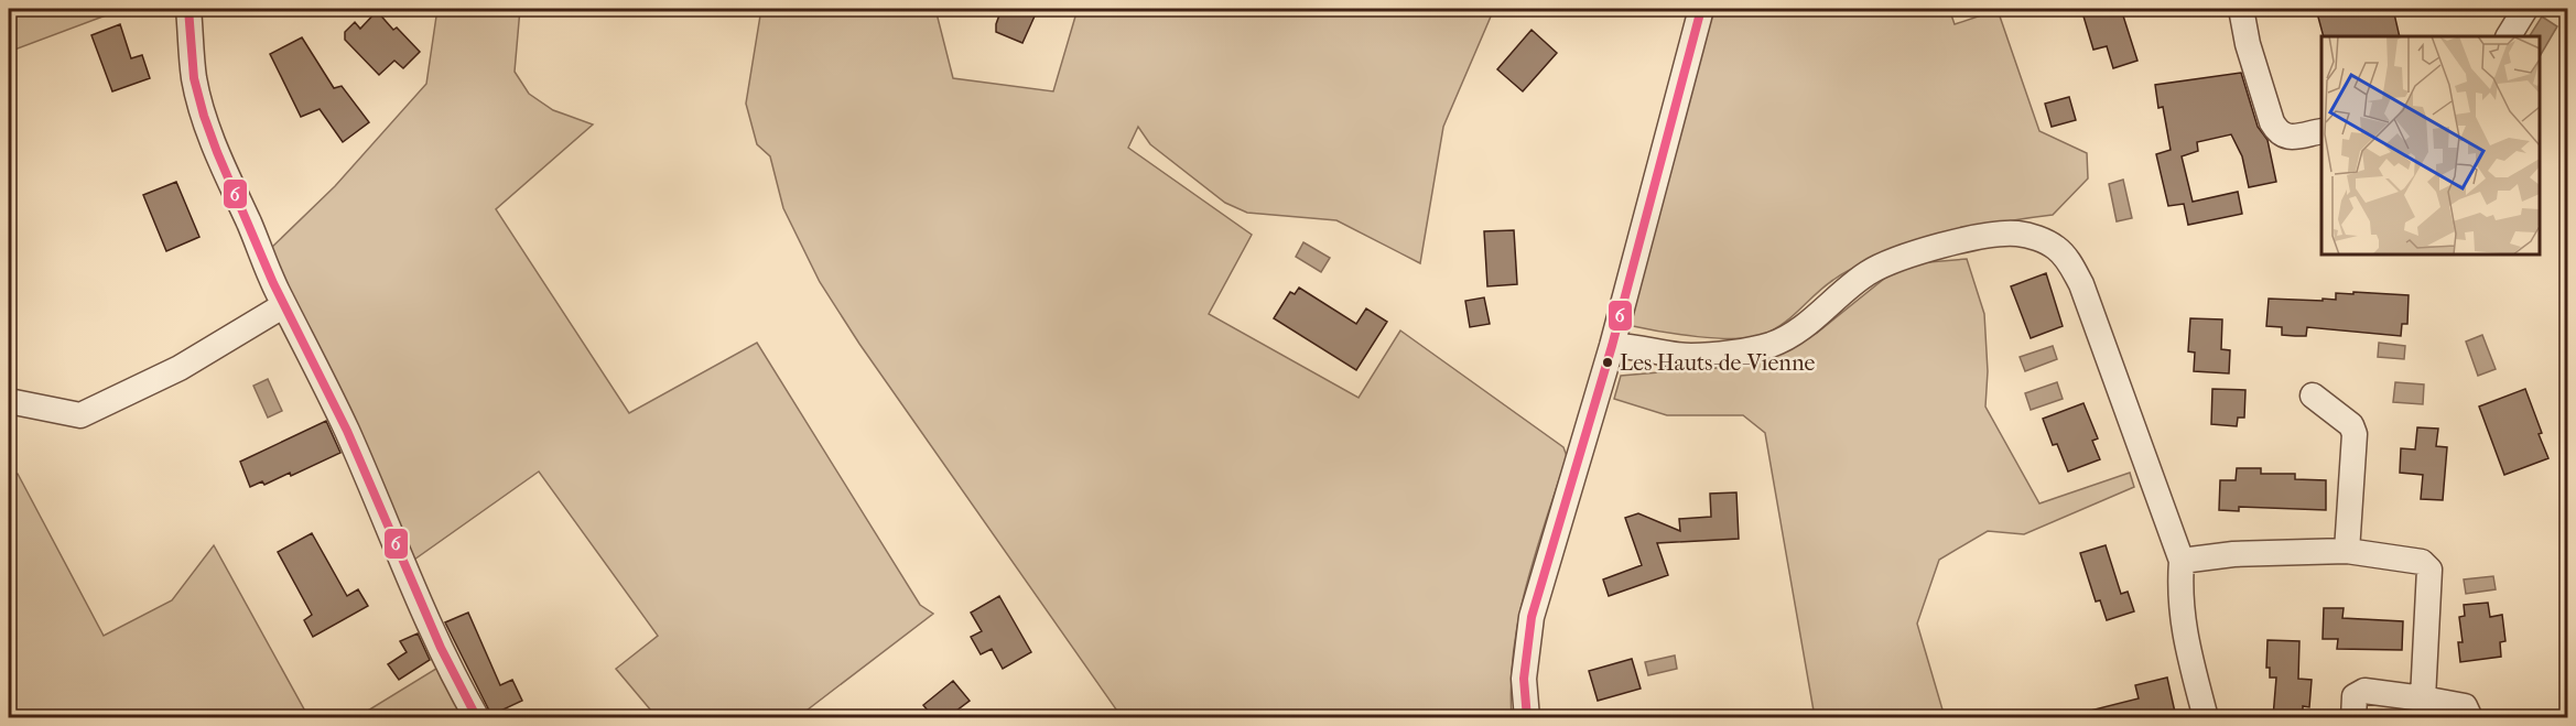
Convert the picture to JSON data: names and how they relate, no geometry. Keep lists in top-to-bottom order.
{
  "places": ["Les Hauts-de-Vienne"],
  "lines": ["transit line 6"]
}
